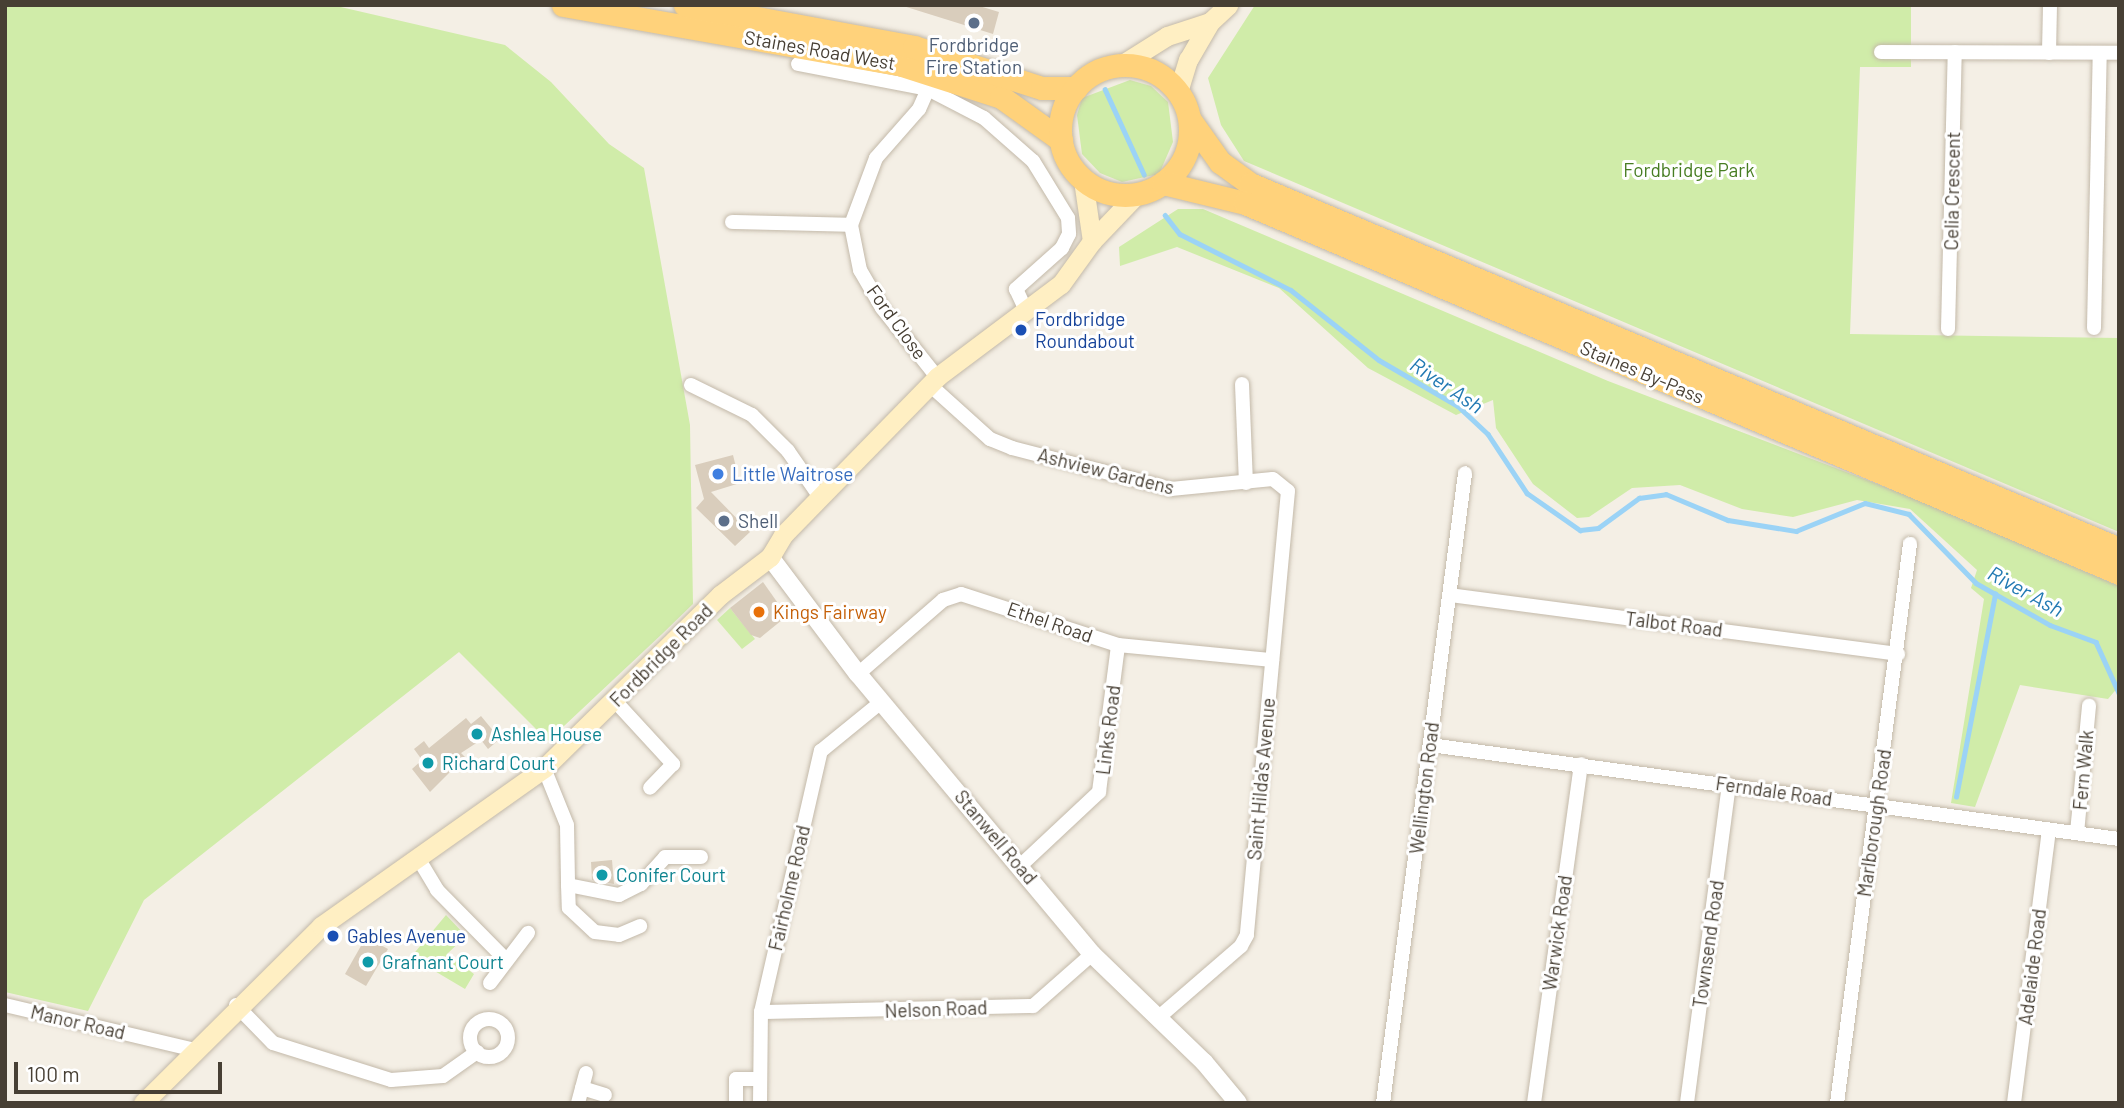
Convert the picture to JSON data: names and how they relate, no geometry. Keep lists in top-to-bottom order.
{
  "streets": {
    "highway": ["Staines Road West", "Staines By-Pass"],
    "main road": ["Fordbridge Road"],
    "street": [
      "Celia Crescent",
      "Ford Close",
      "Ashview Gardens",
      "Ethel Road",
      "Talbot Road",
      "Links Road",
      "Fern Walk",
      "Saint Hilda's Avenue",
      "Wellington Road",
      "Ferndale Road",
      "Marlborough Road",
      "Stanwell Road",
      "Fairholme Road",
      "Warwick Road",
      "Townsend Road",
      "Adelaide Road",
      "Nelson Road",
      "Manor Road"
    ]
  },
  "crossings": [
    ["Staines Road West", "Staines By-Pass"],
    ["Staines Road West", "Fordbridge Road"],
    ["Ford Close", "Ashview Gardens"],
    ["Ford Close", "Fordbridge Road"],
    ["Staines By-Pass", "Fordbridge Road"],
    ["Ashview Gardens", "Fordbridge Road"],
    ["Ashview Gardens", "Saint Hilda's Avenue"],
    ["Ethel Road", "Links Road"],
    ["Ethel Road", "Saint Hilda's Avenue"],
    ["Ethel Road", "Stanwell Road"],
    ["Talbot Road", "Wellington Road"],
    ["Talbot Road", "Marlborough Road"],
    ["Fordbridge Road", "Stanwell Road"],
    ["Fordbridge Road", "Manor Road"],
    ["Links Road", "Stanwell Road"],
    ["Fern Walk", "Ferndale Road"],
    ["Saint Hilda's Avenue", "Stanwell Road"],
    ["Wellington Road", "Ferndale Road"],
    ["Ferndale Road", "Marlborough Road"],
    ["Ferndale Road", "Warwick Road"],
    ["Ferndale Road", "Townsend Road"],
    ["Ferndale Road", "Adelaide Road"],
    ["Stanwell Road", "Fairholme Road"],
    ["Stanwell Road", "Nelson Road"],
    ["Fairholme Road", "Nelson Road"]
  ],
  "water": ["River Ash"],
  "parks": ["Fordbridge Park"],
  "places": [
    "Fordbridge Fire Station",
    "Fordbridge Roundabout",
    "Little Waitrose",
    "Shell",
    "Kings Fairway",
    "Ashlea House",
    "Richard Court",
    "Conifer Court",
    "Gables Avenue",
    "Grafnant Court"
  ],
  "scale_bar": "100 m"
}
